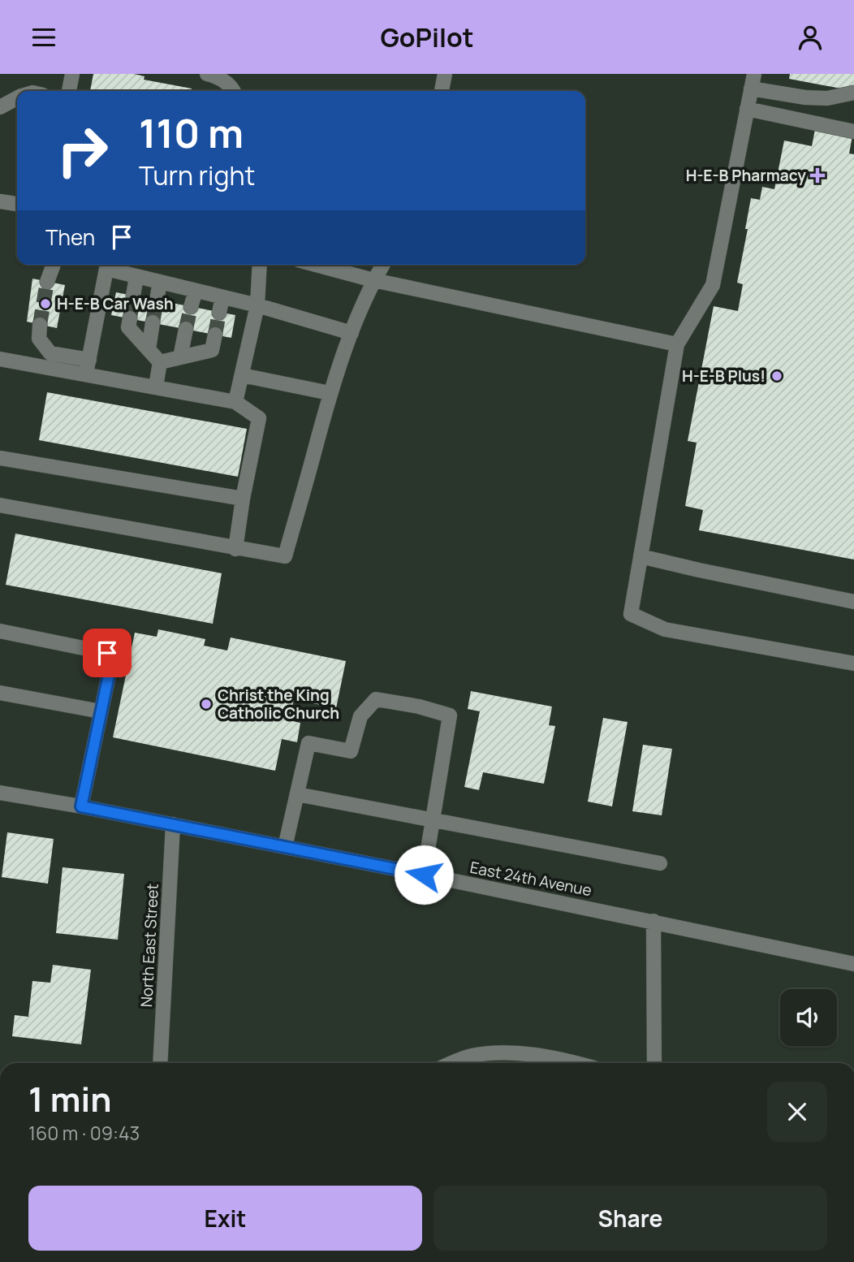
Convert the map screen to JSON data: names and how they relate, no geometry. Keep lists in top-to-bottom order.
{
  "streets": {
    "street": ["East 24th Avenue", "North East Street"]
  },
  "crossings": [
    ["East 24th Avenue", "North East Street"]
  ],
  "places": {
    "health": ["H-E-B Pharmacy"],
    "other": ["H-E-B Car Wash", "H-E-B Plus!", "Christ the King Catholic Church"]
  },
  "page": {
    "header": "GoPilot",
    "turn": ["110 m", "Turn right"],
    "then": "Then",
    "heading": ["1 min", "160 m · 09:43"],
    "buttons": ["Exit", "Share"]
  }
}
